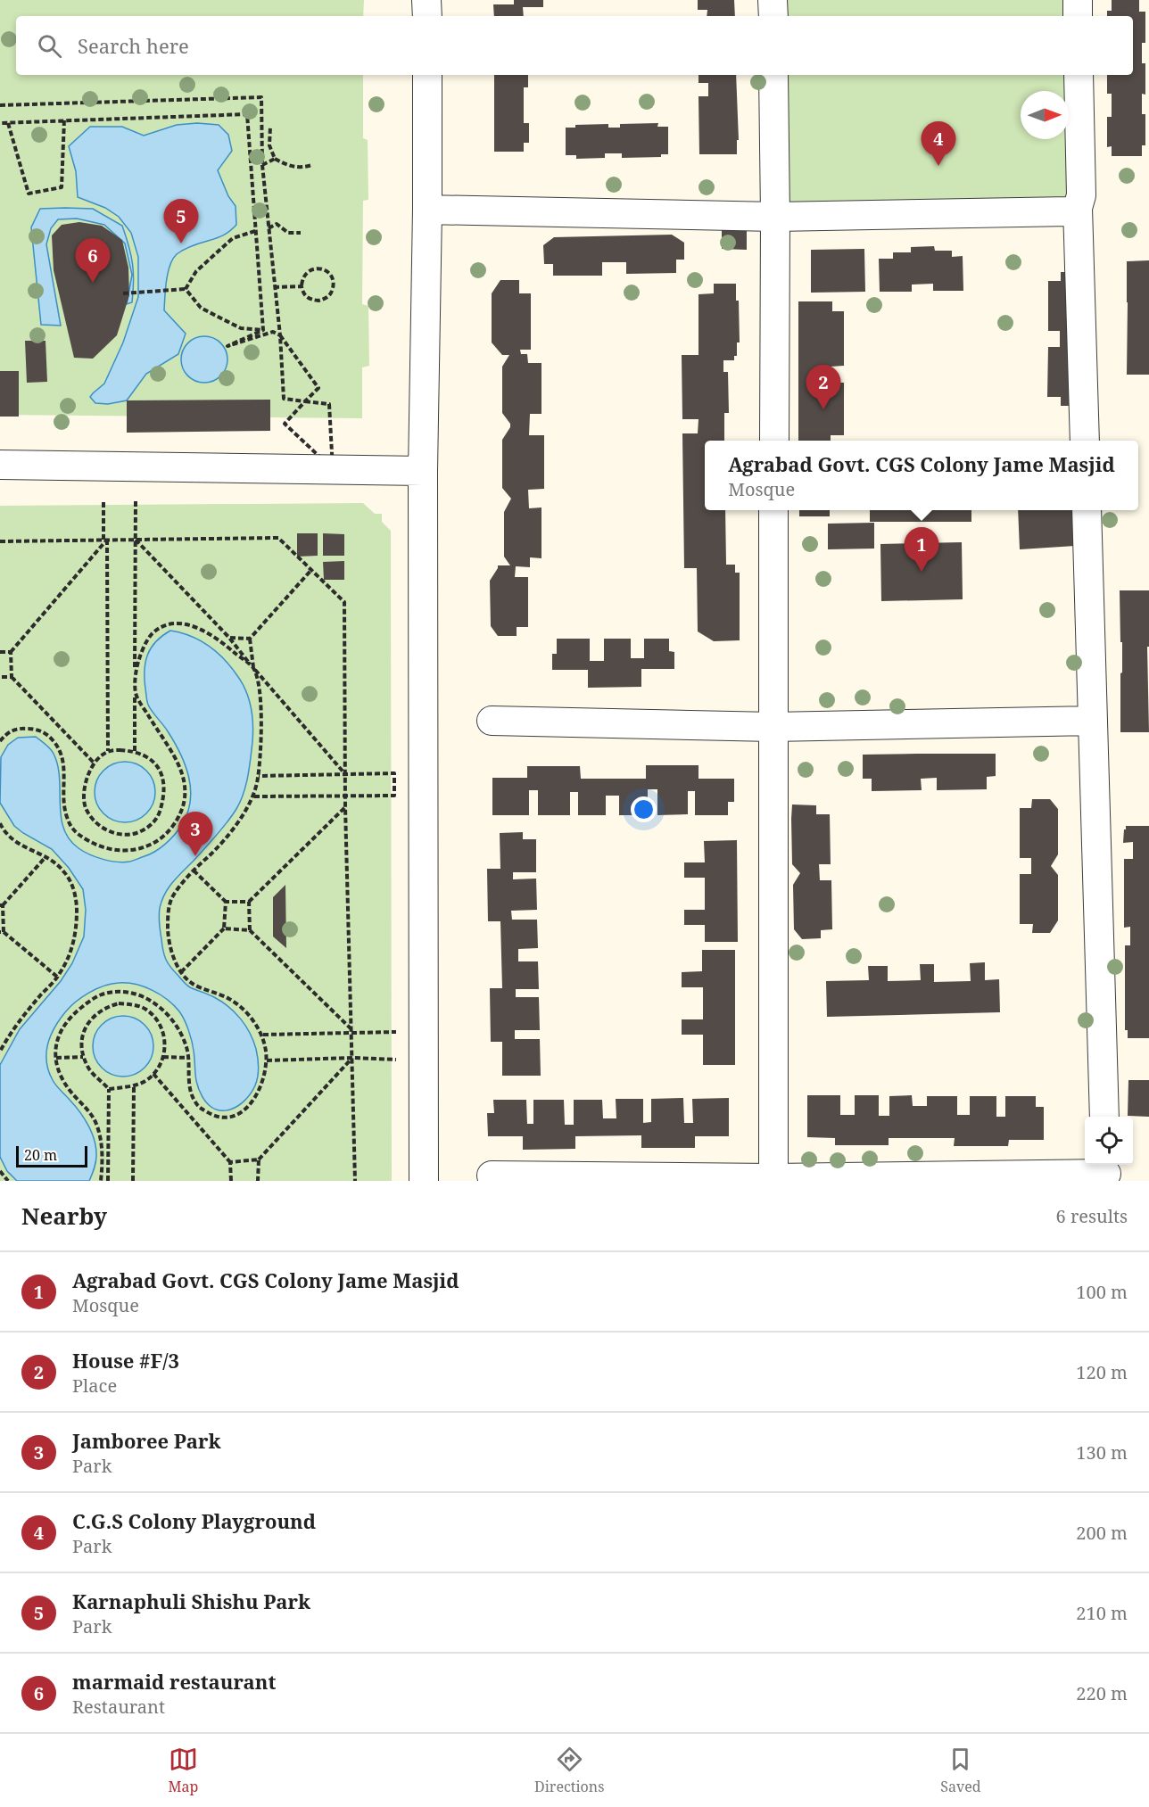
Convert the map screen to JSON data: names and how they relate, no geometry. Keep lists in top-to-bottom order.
{
  "scale_bar": "20 m",
  "north": "right",
  "page": {
    "search": "Search here",
    "pins": [
      "4",
      "5",
      "6",
      "2",
      "1",
      "3"
    ],
    "popup": ["Agrabad Govt. CGS Colony Jame Masjid", "Mosque"],
    "scale": "20 m",
    "heading": ["Nearby", "6 results"],
    "list": [
      {
        "mark": "1",
        "name": "Agrabad Govt. CGS Colony Jame Masjid",
        "note": "Mosque",
        "value": "100 m"
      },
      {
        "mark": "2",
        "name": "House #F/3",
        "note": "Place",
        "value": "120 m"
      },
      {
        "mark": "3",
        "name": "Jamboree Park",
        "note": "Park",
        "value": "130 m"
      },
      {
        "mark": "4",
        "name": "C.G.S Colony Playground",
        "note": "Park",
        "value": "200 m"
      },
      {
        "mark": "5",
        "name": "Karnaphuli Shishu Park",
        "note": "Park",
        "value": "210 m"
      },
      {
        "mark": "6",
        "name": "marmaid restaurant",
        "note": "Restaurant",
        "value": "220 m"
      }
    ],
    "nav": ["Map", "Directions", "Saved"]
  }
}
